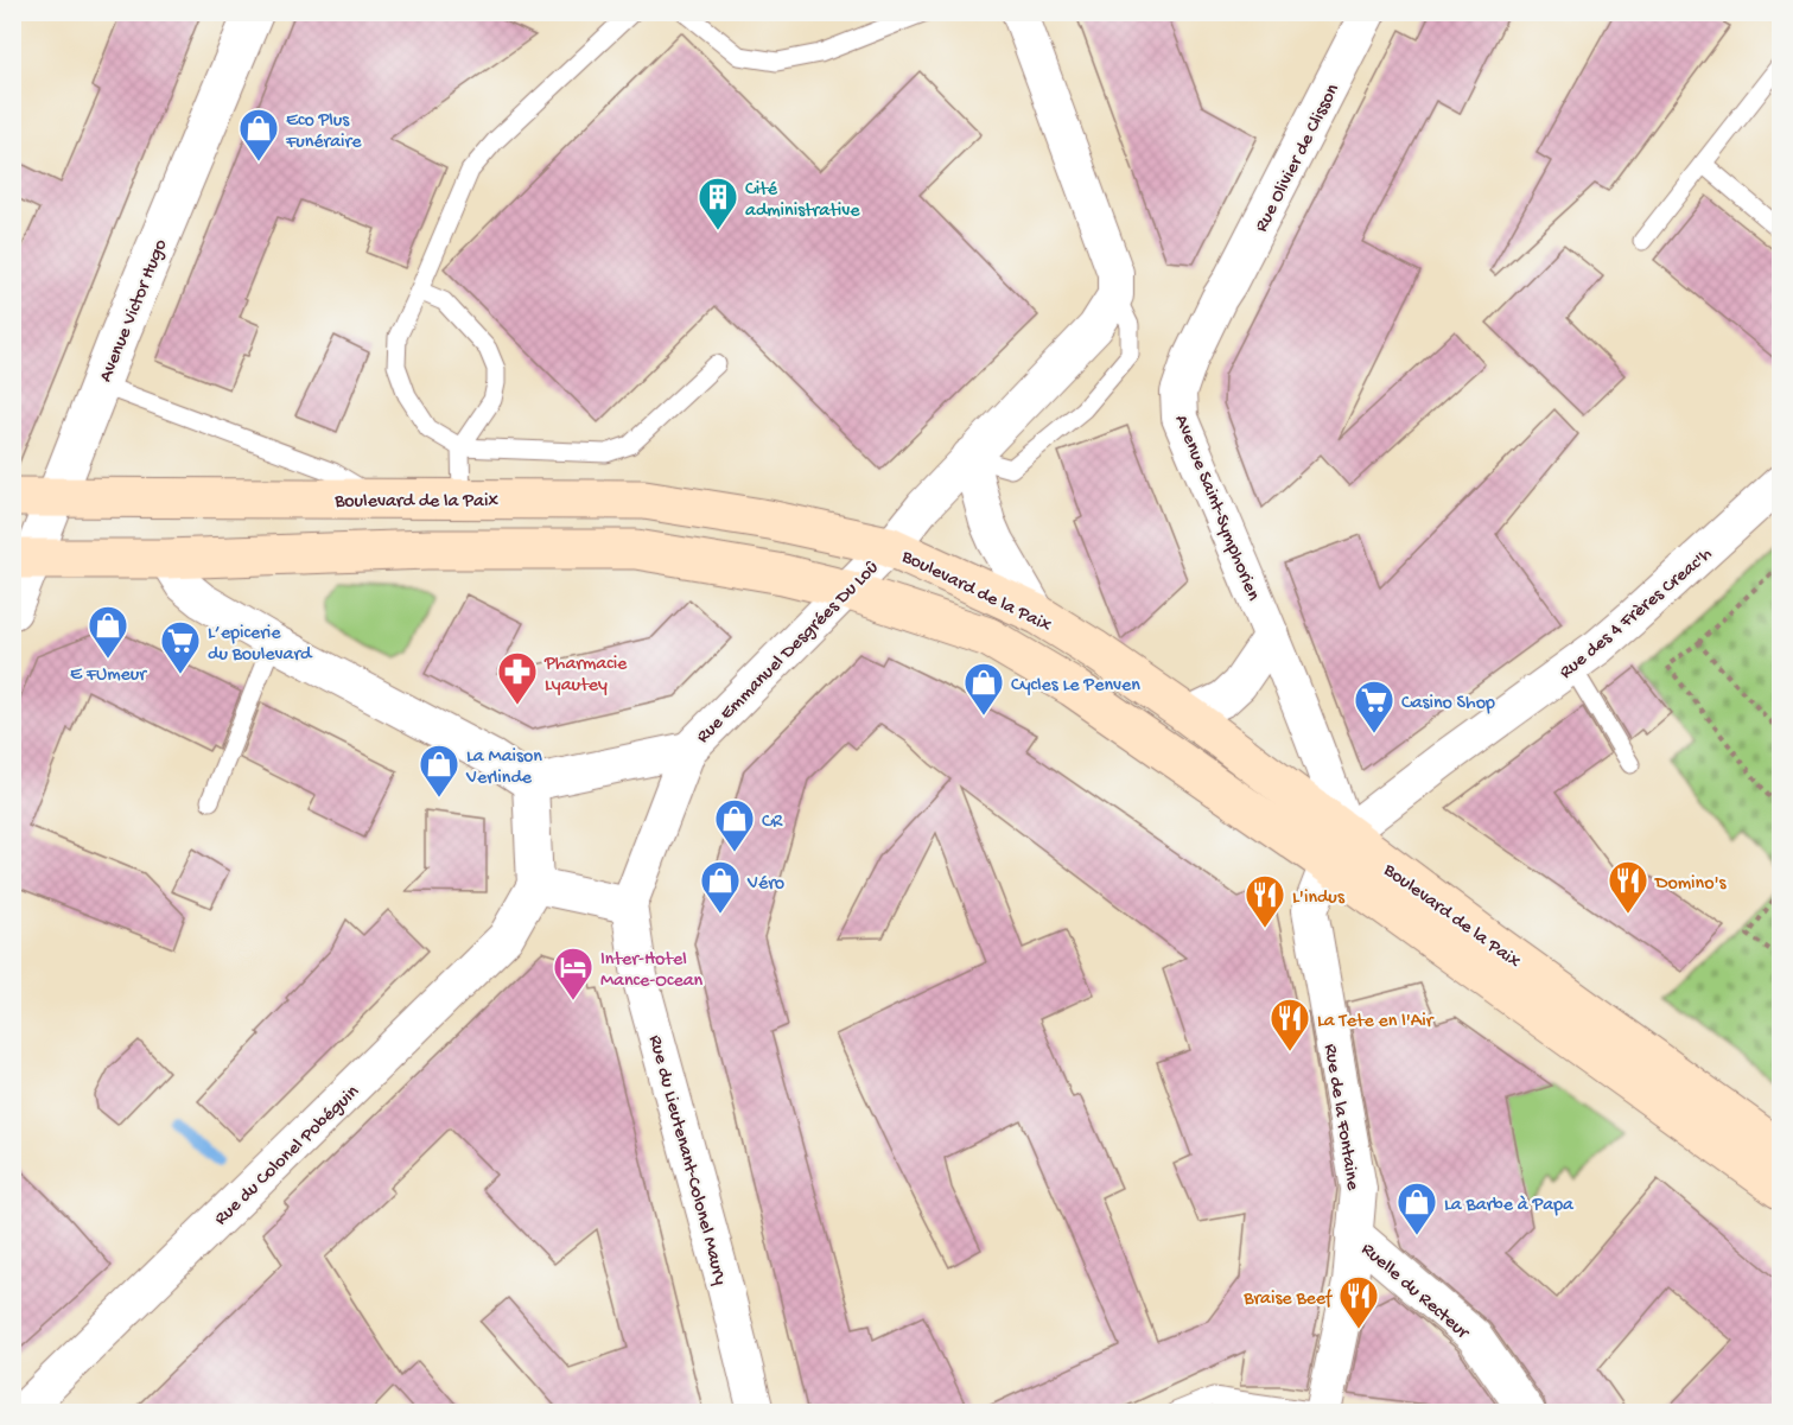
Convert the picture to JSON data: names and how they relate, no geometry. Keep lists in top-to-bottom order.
{
  "streets": {
    "main road": ["Boulevard de la Paix"],
    "street": [
      "Rue Olivier de Clisson",
      "Avenue Victor Hugo",
      "Avenue Saint-Symphorien",
      "Rue des 4 Frères Creac'h",
      "Rue Emmanuel Desgrées Du Loû",
      "Rue de la Fontaine",
      "Rue du Colonel Pobéguin",
      "Rue du Lieutenant-Colonel Maury",
      "Ruelle du Recteur"
    ]
  },
  "crossings": [
    ["Rue Olivier de Clisson", "Avenue Saint-Symphorien"],
    ["Avenue Victor Hugo", "Boulevard de la Paix"],
    ["Boulevard de la Paix", "Avenue Saint-Symphorien"],
    ["Boulevard de la Paix", "Rue des 4 Frères Creac'h"],
    ["Boulevard de la Paix", "Rue Emmanuel Desgrées Du Loû"],
    ["Boulevard de la Paix", "Rue de la Fontaine"],
    ["Avenue Saint-Symphorien", "Rue des 4 Frères Creac'h"],
    ["Avenue Saint-Symphorien", "Rue de la Fontaine"],
    ["Rue des 4 Frères Creac'h", "Rue de la Fontaine"],
    ["Rue de la Fontaine", "Ruelle du Recteur"]
  ],
  "places": {
    "shop": [
      "Eco Plus Funéraire",
      "E FUmeur",
      "Cycles Le Penven",
      "La Maison Verlinde",
      "CR",
      "Véro",
      "La Barbe à Papa"
    ],
    "building": ["Cité administrative"],
    "supermarket": ["L’epicerie du Boulevard", "Casino Shop"],
    "pharmacy": ["Pharmacie Lyautey"],
    "restaurant": [
      "Domino's",
      "L'indus",
      "La Tete en l'Air",
      "Braise Beef"
    ],
    "hotel": ["Inter-Hotel Mance-Ocean"]
  }
}
